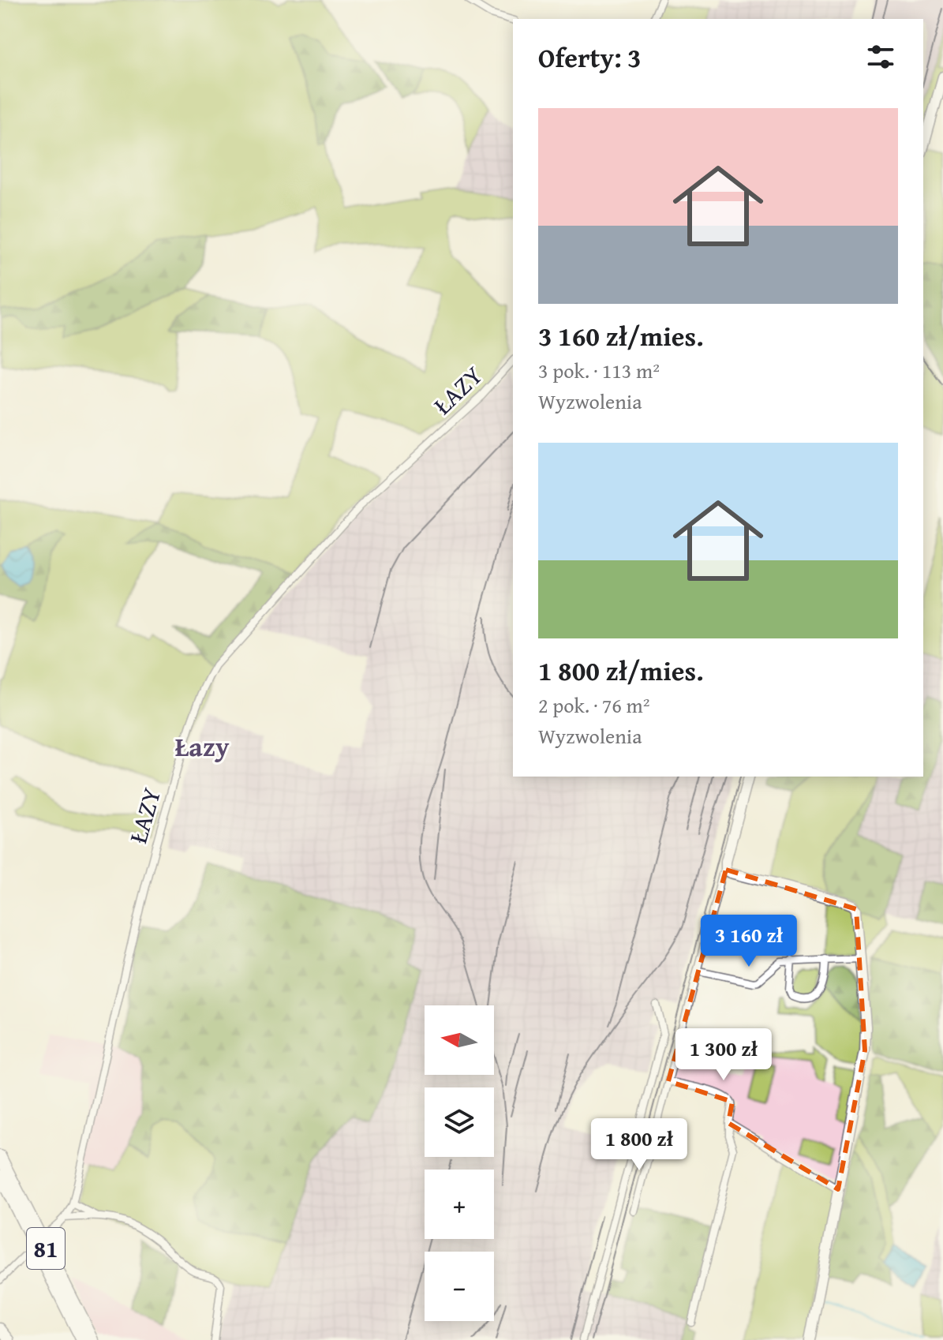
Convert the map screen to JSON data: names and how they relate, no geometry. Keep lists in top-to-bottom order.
{
  "streets": {
    "main road": ["81"],
    "street": ["ŁAZY"]
  },
  "crossings": [
    ["ŁAZY", "81"]
  ],
  "districts": ["Łazy"],
  "north": "left",
  "page": {
    "heading": "Oferty: 3",
    "list": [
      {
        "name": "3 160 zł/mies.",
        "note": "3 pok. · 113 m² · Wyzwolenia"
      },
      {
        "name": "1 800 zł/mies.",
        "note": "2 pok. · 76 m² · Wyzwolenia"
      }
    ],
    "price": ["3 160 zł", "1 300 zł", "1 800 zł"],
    "map_buttons": ["+", "−"]
  }
}
